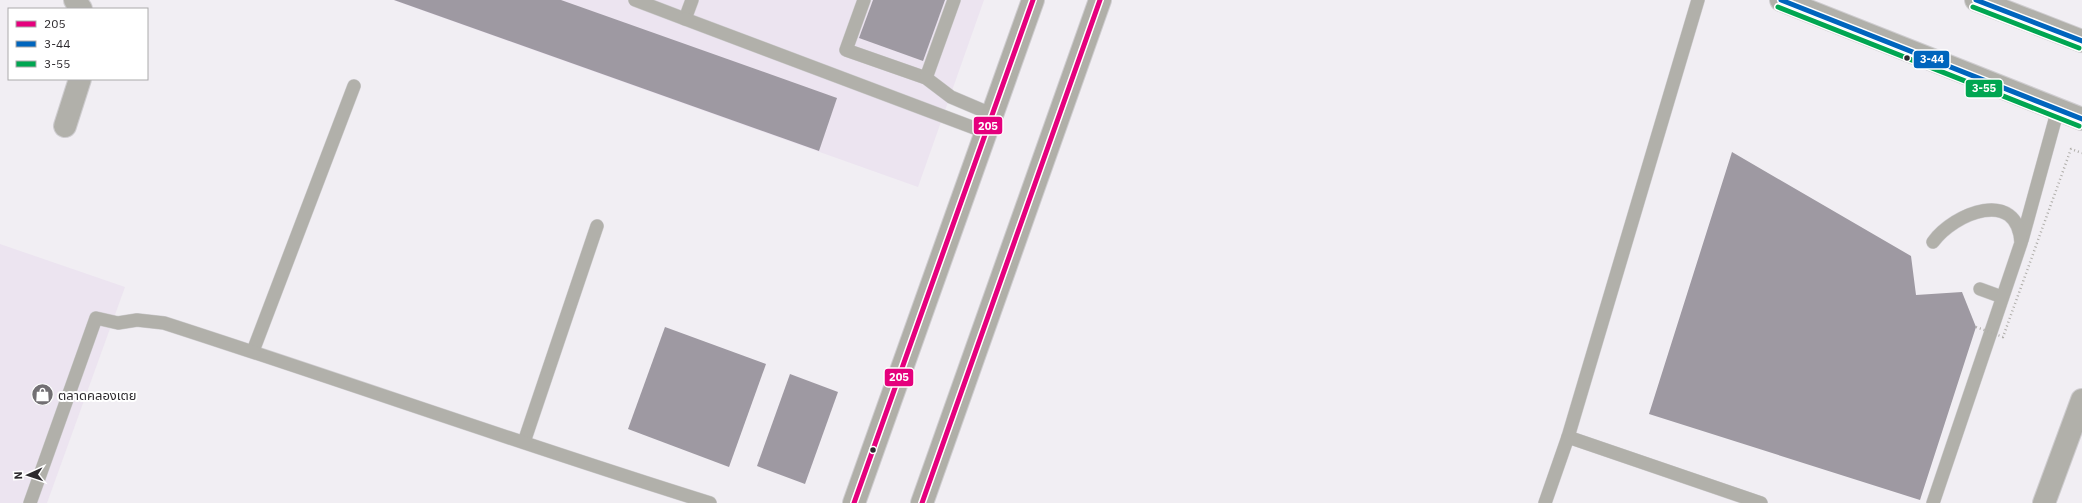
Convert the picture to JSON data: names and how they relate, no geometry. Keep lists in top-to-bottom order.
{
  "places": {
    "shop": ["ตลาดคลองเตย"]
  },
  "lines": ["transit line 205", "transit line 3-44", "transit line 3-55"],
  "legend": ["205", "3-44", "3-55"],
  "north": "left"
}
